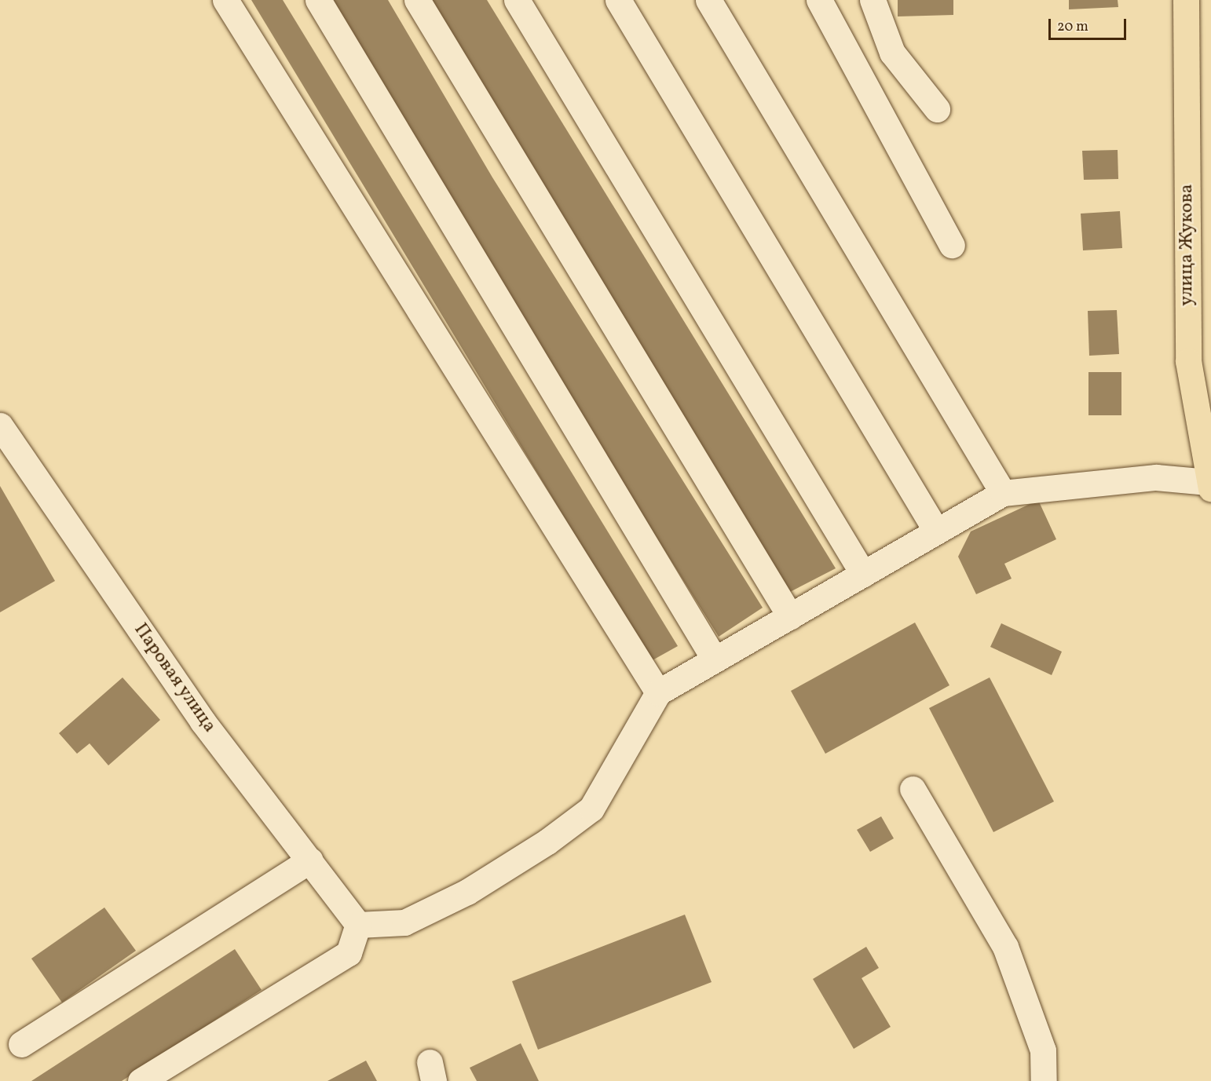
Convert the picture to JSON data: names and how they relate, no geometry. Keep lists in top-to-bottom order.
{
  "streets": {
    "main road": ["улица Жукова"],
    "street": ["Паровая улица"]
  },
  "scale_bar": "20 m"
}
